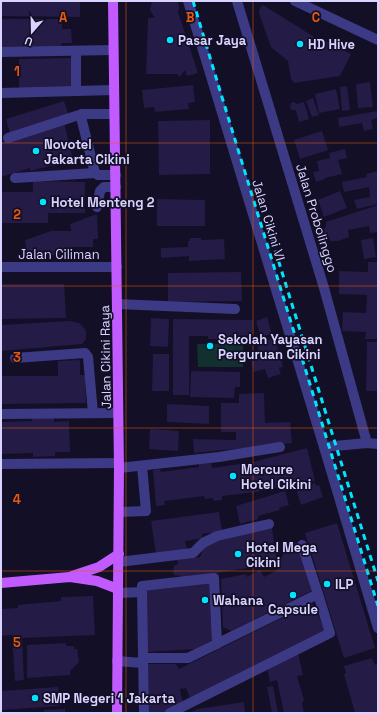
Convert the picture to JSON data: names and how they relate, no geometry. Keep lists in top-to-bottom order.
{
  "streets": {
    "main road": ["Jalan Cikini Raya"],
    "street": ["Jalan Probolinggo", "Jalan Cikini VI", "Jalan Ciliman"]
  },
  "crossings": [
    ["Jalan Ciliman", "Jalan Cikini Raya"]
  ],
  "places": [
    "Pasar Jaya",
    "HD Hive",
    "Novotel Jakarta Cikini",
    "Hotel Menteng 2",
    "Sekolah Yayasan Perguruan Cikini",
    "Mercure Hotel Cikini",
    "Hotel Mega Cikini",
    "ILP",
    "Capsule",
    "Wahana",
    "SMP Negeri 1 Jakarta"
  ],
  "north": "bottom",
  "grid": {
    "columns": ["A", "B", "C"],
    "rows": [
      "1",
      "2",
      "3",
      "4",
      "5"
    ]
  }
}
